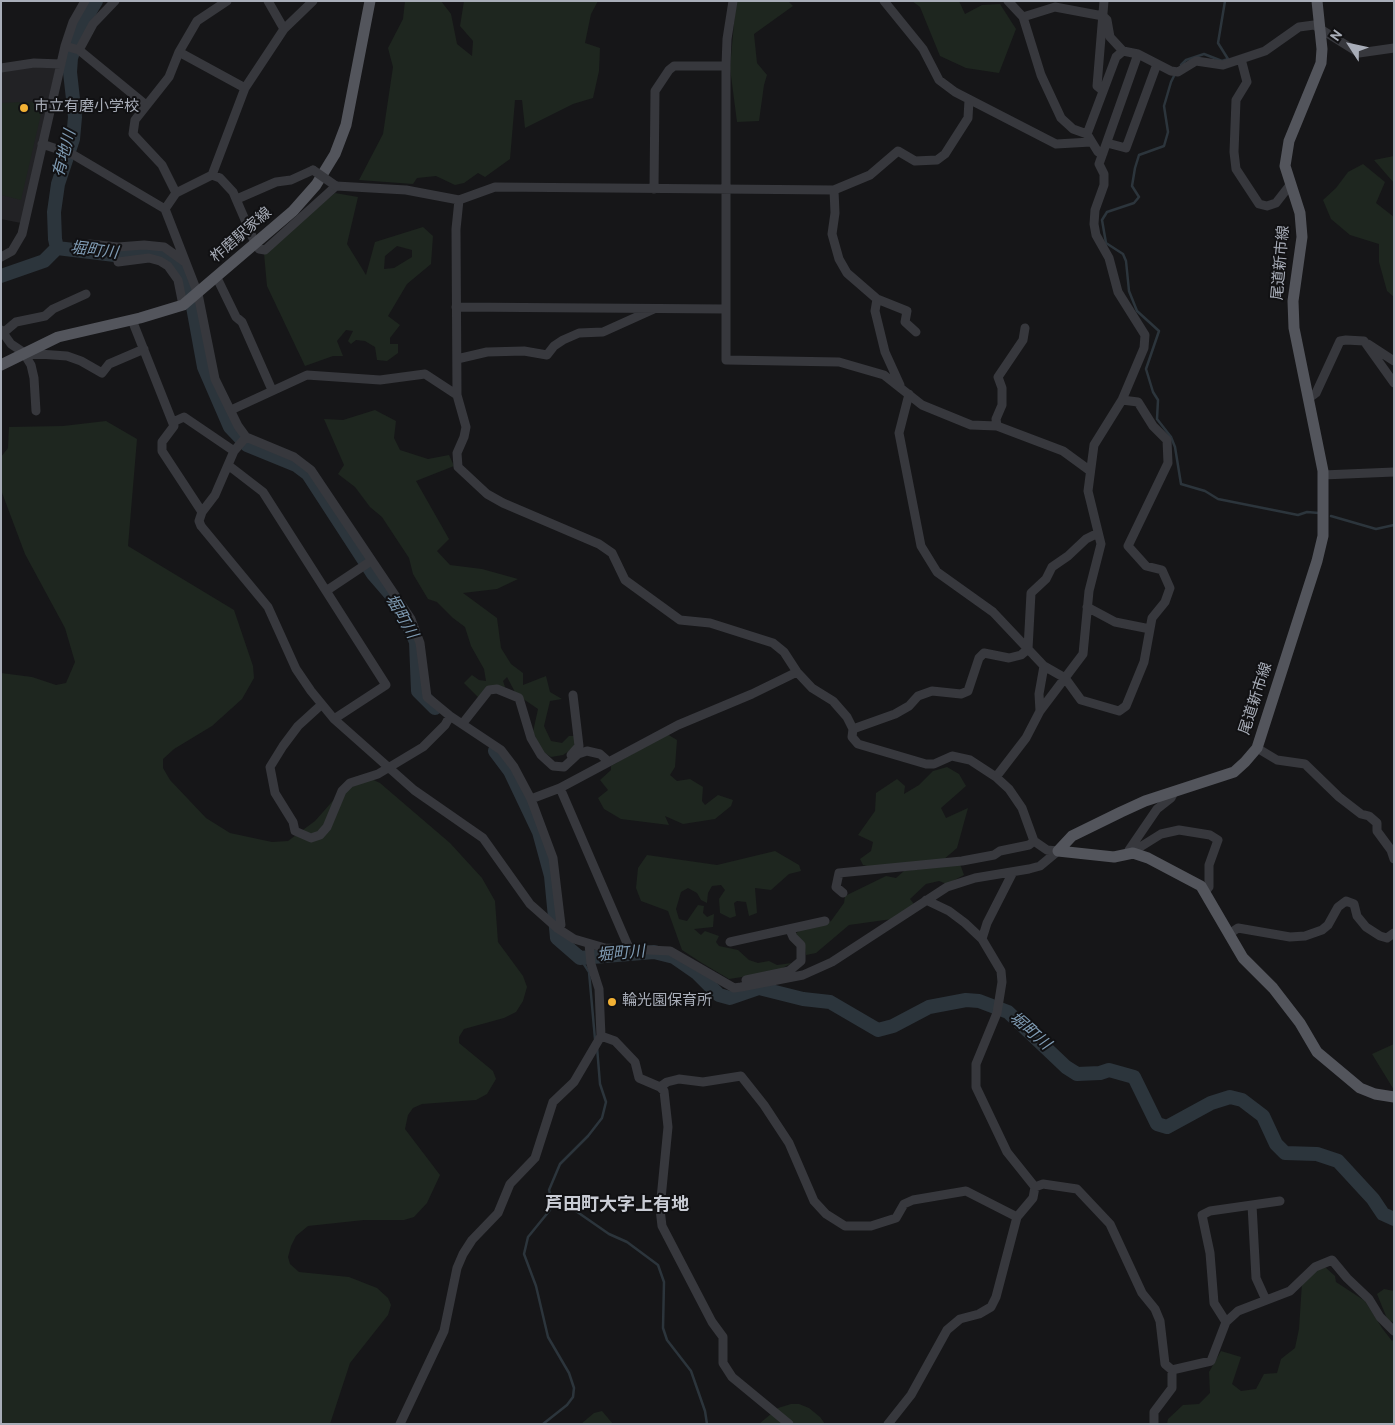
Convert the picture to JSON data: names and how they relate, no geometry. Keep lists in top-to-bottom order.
{
  "streets": {
    "main road": ["柞磨駅家線", "尾道新市線"]
  },
  "districts": ["芦田町大字上有地"],
  "water": ["有地川", "堀町川"],
  "places": ["市立有磨小学校", "輪光園保育所"],
  "north": "top left"
}
